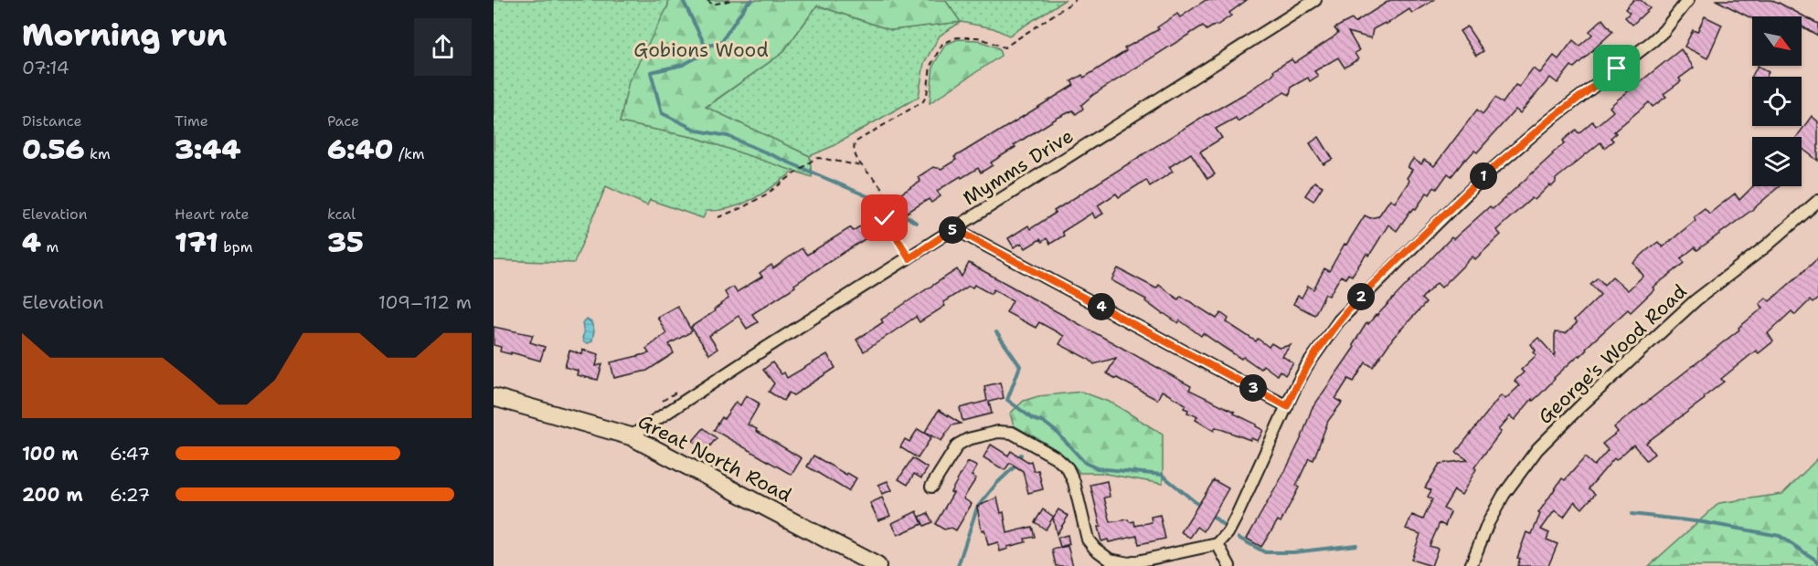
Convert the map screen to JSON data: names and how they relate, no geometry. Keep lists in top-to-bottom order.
{
  "streets": {
    "main road": ["Great North Road"],
    "street": ["Mymms Drive", "George's Wood Road"]
  },
  "crossings": [
    ["Mymms Drive", "Great North Road"]
  ],
  "parks": ["Gobions Wood"],
  "north": "bottom right",
  "page": {
    "heading": ["Morning run", "07:14"],
    "stats": [
      ["Distance", "0.56 km"],
      ["Time", "3:44"],
      ["Pace", "6:40 /km"],
      ["Elevation", "4 m"],
      ["Heart rate", "171 bpm"],
      ["kcal", "35"]
    ],
    "pins": [
      "1",
      "5",
      "2",
      "4",
      "3"
    ],
    "chart": ["Elevation", "109–112 m"],
    "list": [
      {
        "name": "100 m",
        "note": "6:47"
      },
      {
        "name": "200 m",
        "note": "6:27"
      }
    ]
  }
}
